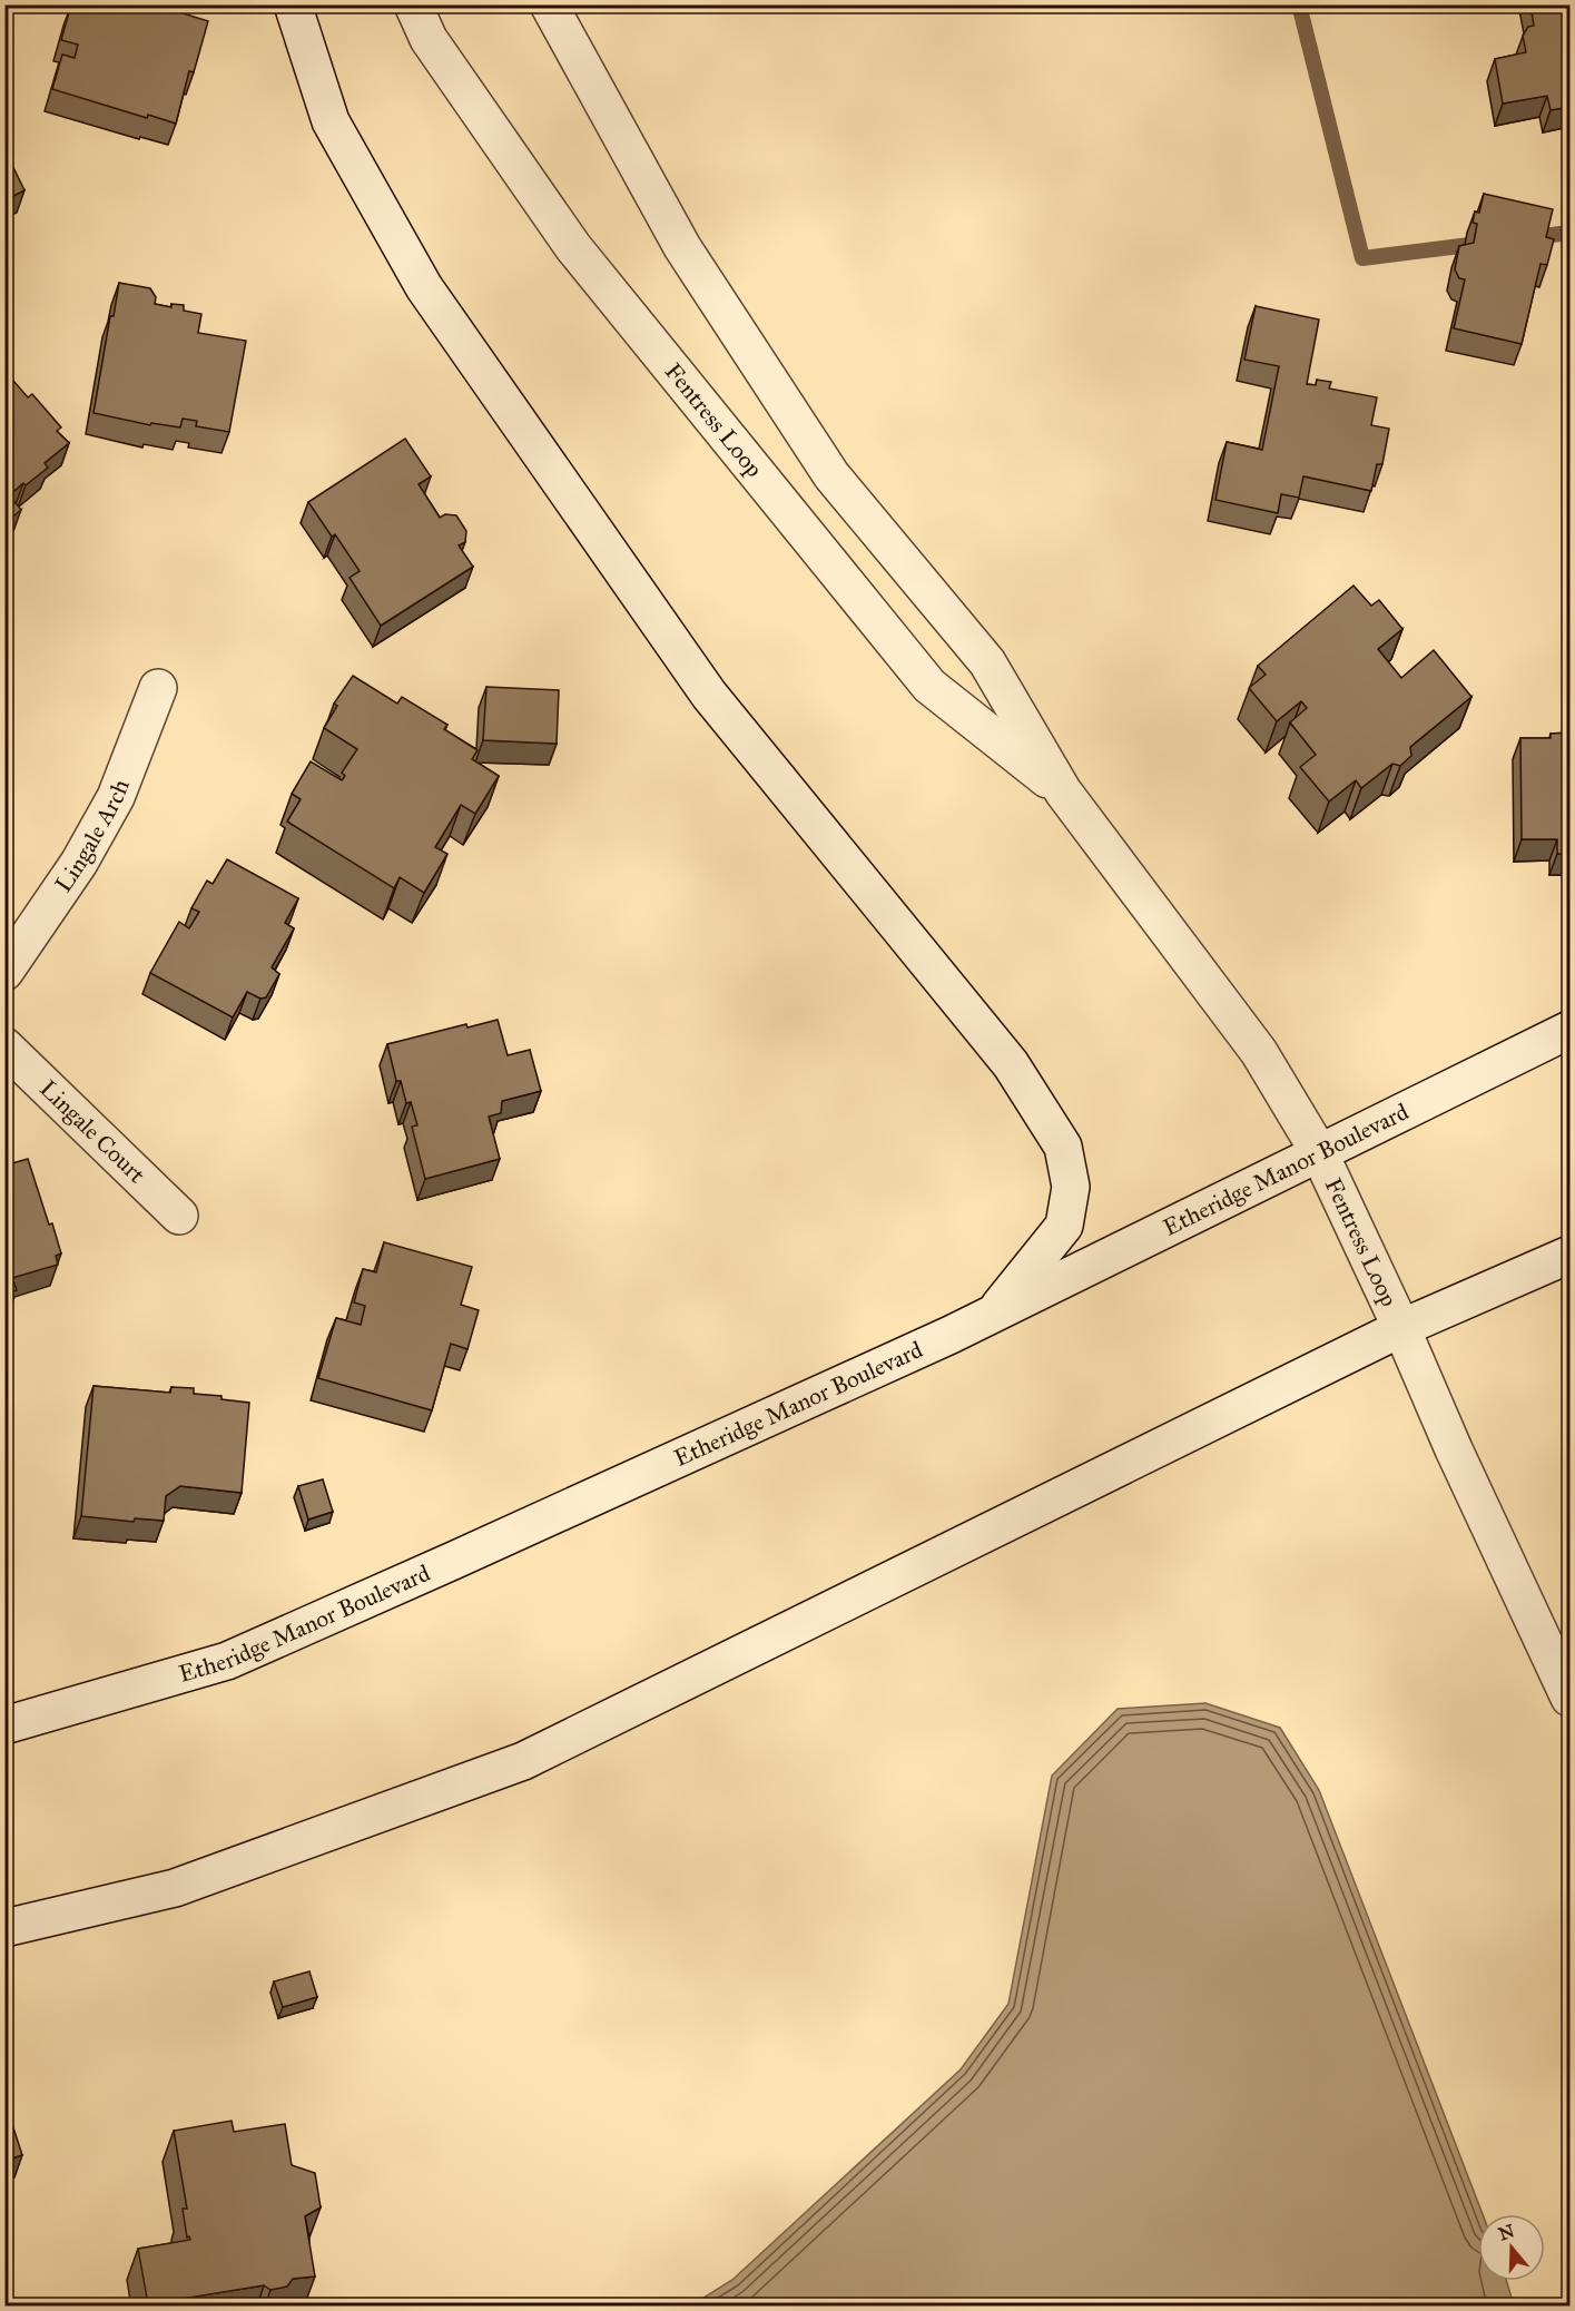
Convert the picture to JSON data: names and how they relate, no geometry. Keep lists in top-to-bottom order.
{
  "streets": {
    "main road": [
      "Fentress Loop",
      "Lingale Arch",
      "Lingale Court",
      "Etheridge Manor Boulevard"
    ]
  },
  "crossings": [
    ["Fentress Loop", "Etheridge Manor Boulevard"]
  ],
  "north": "top"
}
